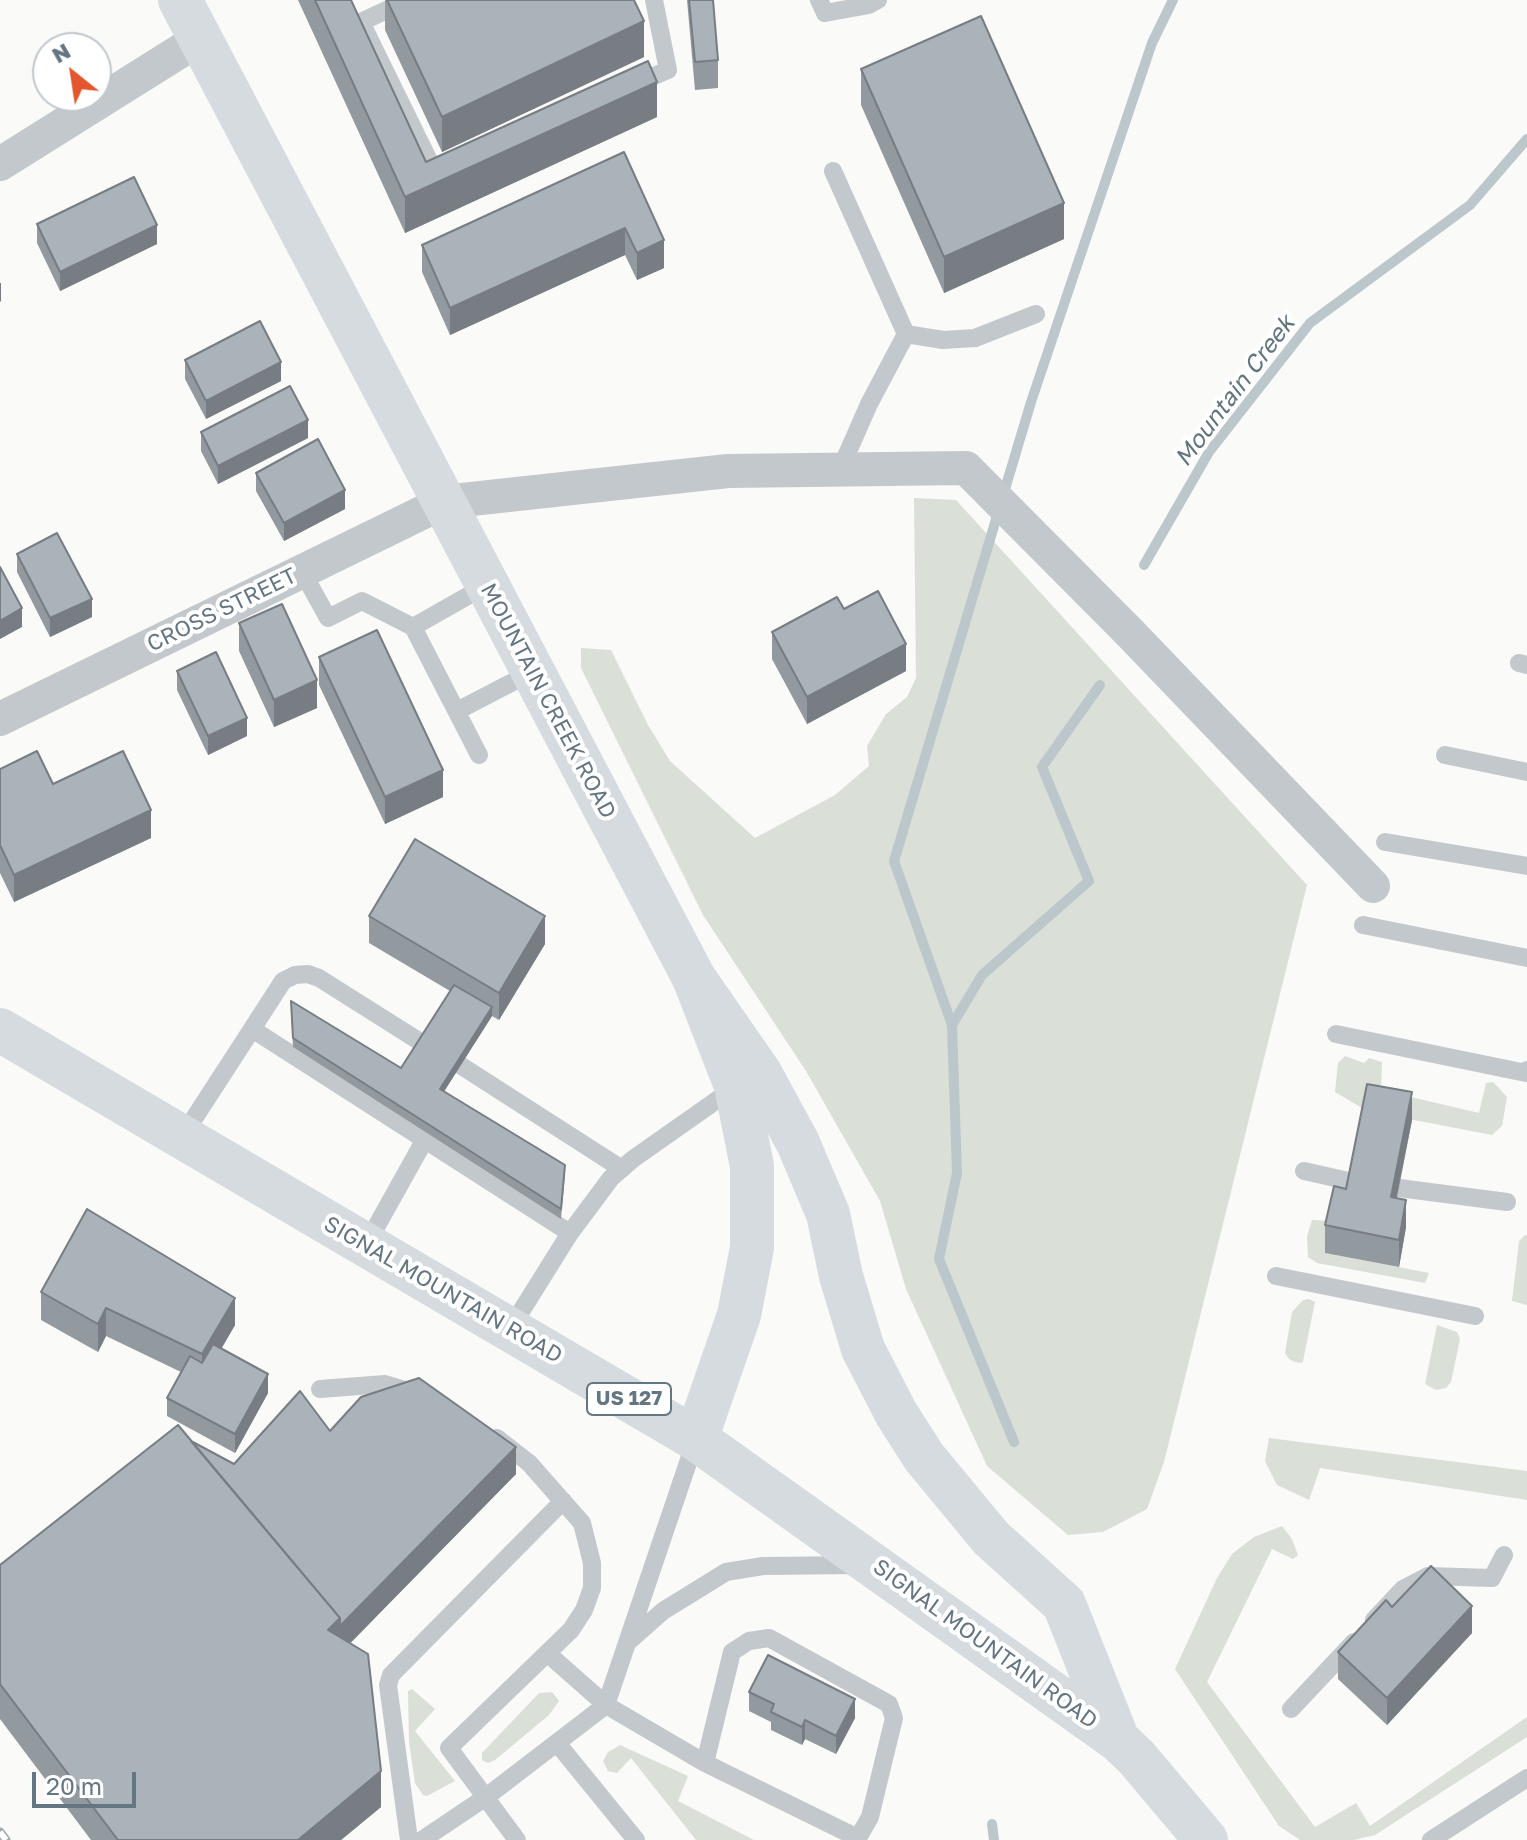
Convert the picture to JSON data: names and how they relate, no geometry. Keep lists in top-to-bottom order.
{
  "streets": {
    "main road": ["MOUNTAIN CREEK ROAD", "SIGNAL MOUNTAIN ROAD", "US 127"],
    "street": ["CROSS STREET"]
  },
  "crossings": [
    ["CROSS STREET", "MOUNTAIN CREEK ROAD"],
    ["MOUNTAIN CREEK ROAD", "SIGNAL MOUNTAIN ROAD"]
  ],
  "water": ["Mountain Creek"],
  "scale_bar": "20 m",
  "north": "top left"
}
